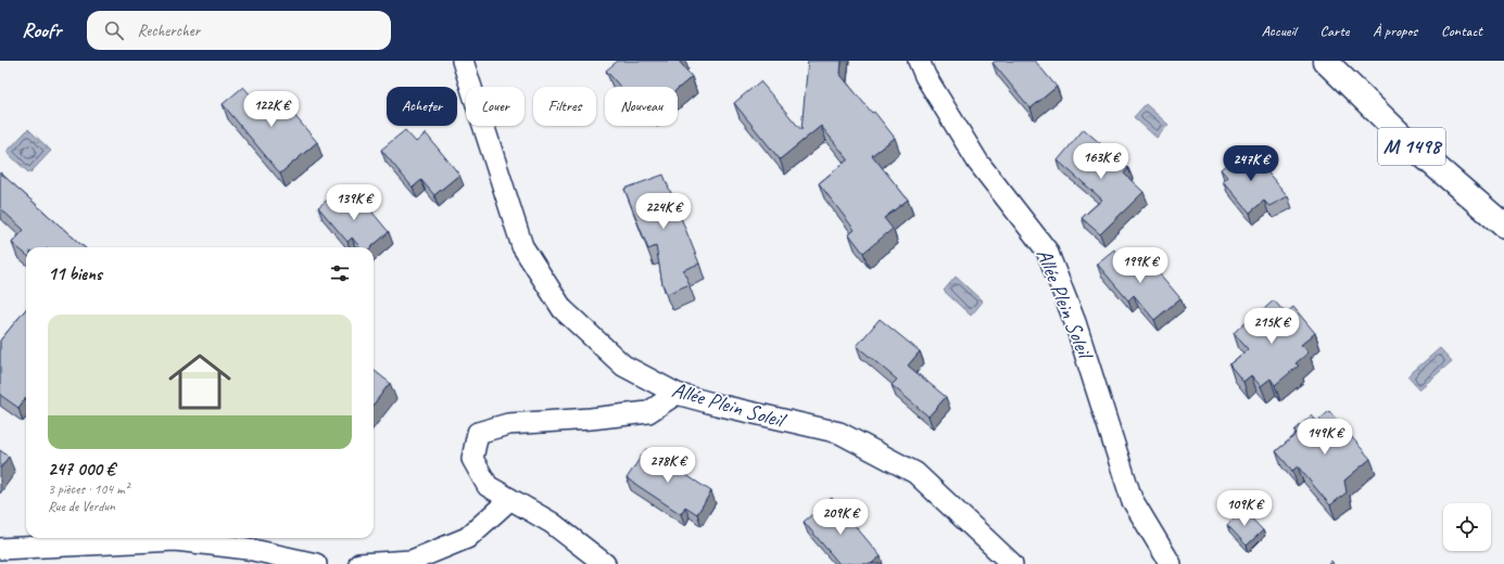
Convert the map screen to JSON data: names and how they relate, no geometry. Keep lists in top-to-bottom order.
{
  "streets": {
    "main road": ["M 1498"],
    "street": ["Allée Plein Soleil"]
  },
  "page": {
    "header": "Roofr",
    "search": "Rechercher",
    "nav": [
      "Accueil",
      "Carte",
      "À propos",
      "Contact"
    ],
    "chip": [
      "Acheter",
      "Louer",
      "Filtres",
      "Nouveau"
    ],
    "price": [
      "122K €",
      "163K €",
      "247K €",
      "139K €",
      "224K €",
      "199K €",
      "215K €",
      "149K €",
      "278K €",
      "109K €",
      "209K €"
    ],
    "heading": "11 biens",
    "list": [
      {
        "name": "247 000 €",
        "note": "3 pièces · 104 m² · Rue de Verdun"
      }
    ]
  }
}
